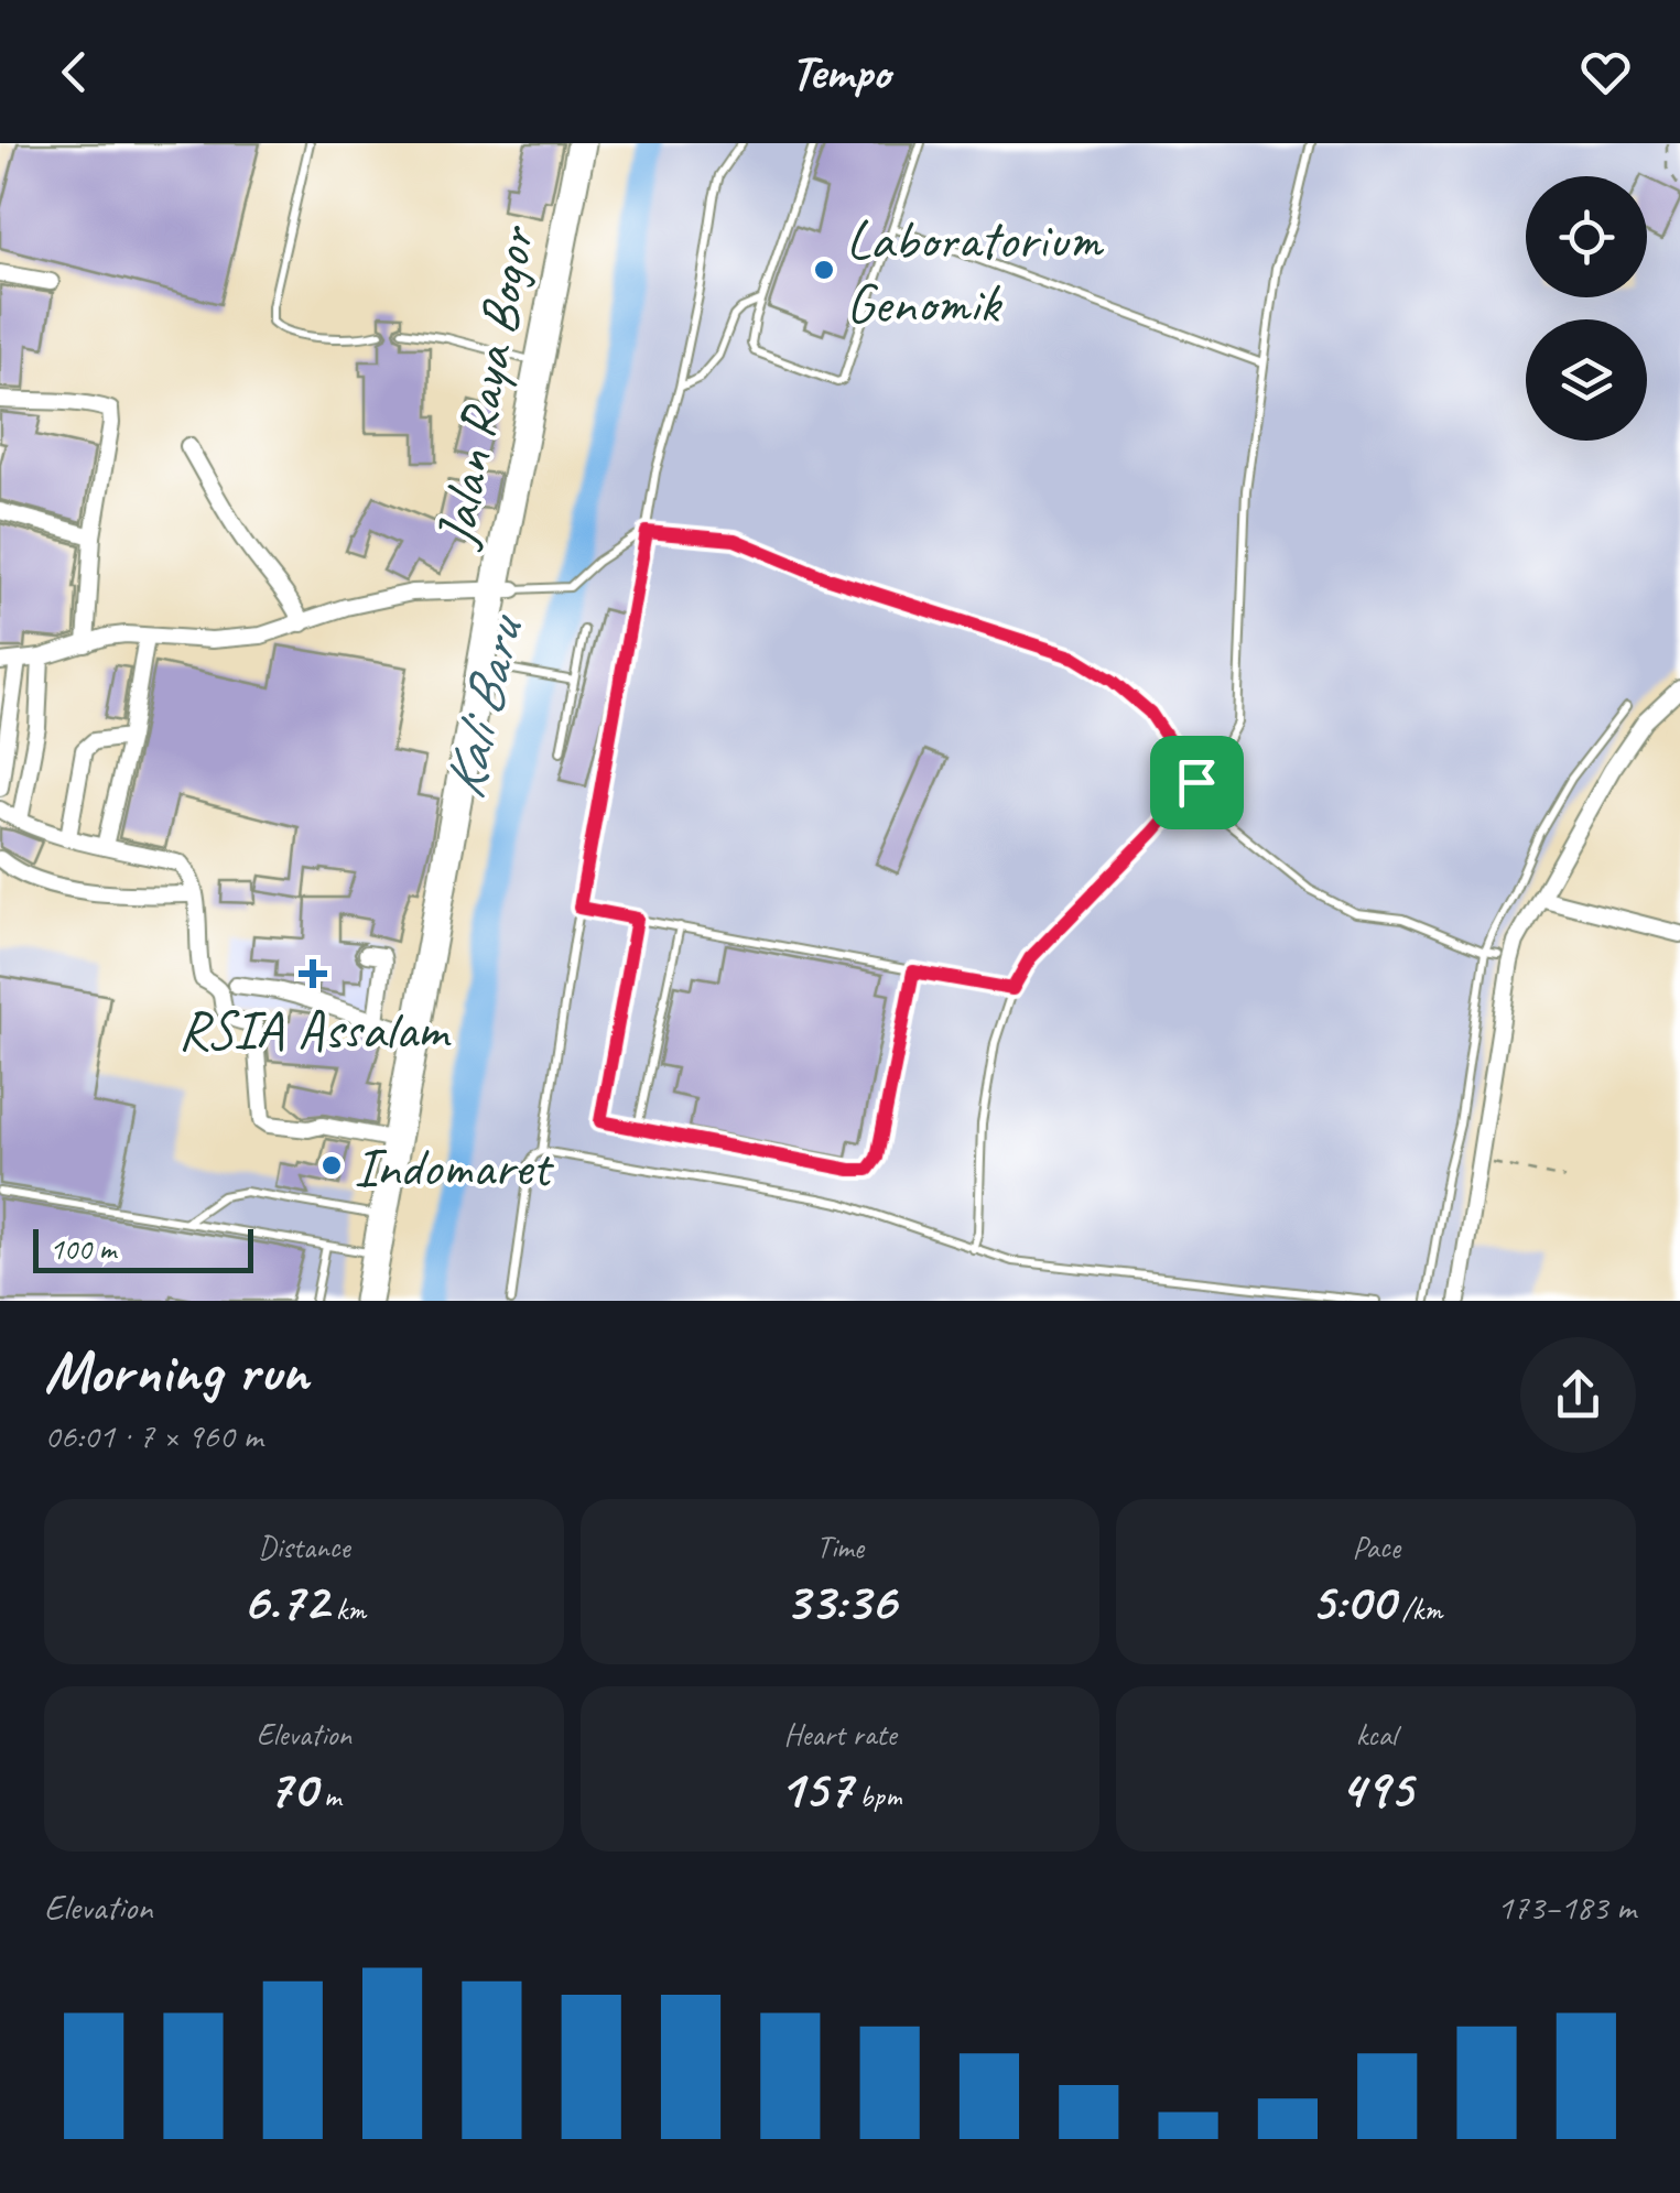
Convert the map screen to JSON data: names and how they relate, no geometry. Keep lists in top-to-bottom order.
{
  "streets": {
    "highway": ["Jalan Raya Bogor"]
  },
  "water": ["Kali Baru"],
  "places": {
    "other": ["Laboratorium Genomik", "Indomaret"],
    "health": ["RSIA Assalam"]
  },
  "scale_bar": "100 m",
  "page": {
    "header": "Tempo",
    "scale": "100 m",
    "heading": ["Morning run", "06:01 · 7 × 960 m"],
    "stats": [
      ["Distance", "6.72 km"],
      ["Time", "33:36"],
      ["Pace", "5:00 /km"],
      ["Elevation", "70 m"],
      ["Heart rate", "157 bpm"],
      ["kcal", "495"]
    ],
    "chart": ["Elevation", "173–183 m"]
  }
}
